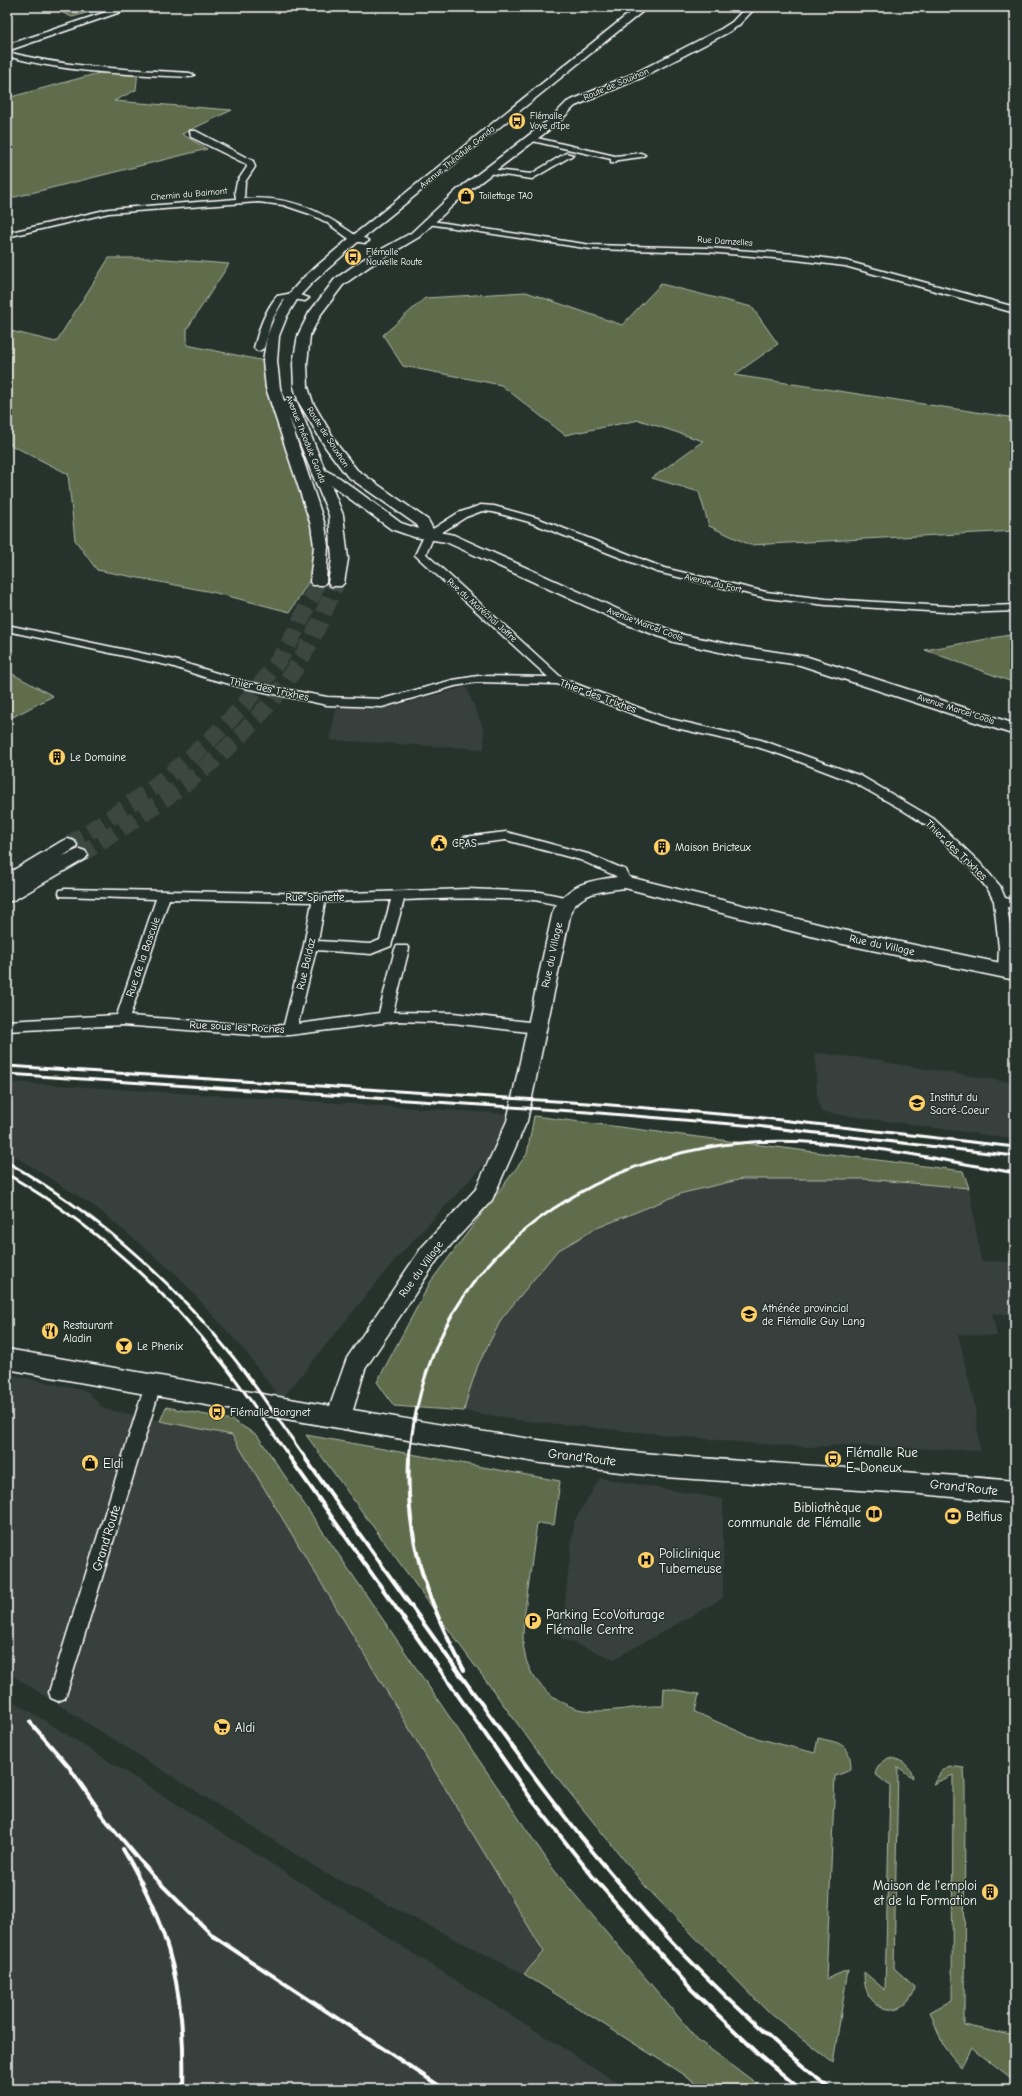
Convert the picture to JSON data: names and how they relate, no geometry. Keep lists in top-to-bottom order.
{
  "streets": {
    "street": [
      "Route de Souxhon",
      "Avenue Théodule Gonda",
      "Chemin du Baimont",
      "Rue Damzelles",
      "Avenue du Fort",
      "Rue du Maréchal Joffre",
      "Avenue Marcel Cools",
      "Thier des Trixhes",
      "Rue Spinette",
      "Rue du Village",
      "Rue de la Bascule",
      "Rue Baldaz",
      "Rue sous les Roches",
      "Grand'Route"
    ]
  },
  "crossings": [
    ["Route de Souxhon", "Rue Damzelles"],
    ["Route de Souxhon", "Avenue du Fort"],
    ["Route de Souxhon", "Rue du Maréchal Joffre"],
    ["Route de Souxhon", "Avenue Marcel Cools"],
    ["Avenue Théodule Gonda", "Chemin du Baimont"],
    ["Avenue Théodule Gonda", "Avenue Marcel Cools"],
    ["Avenue du Fort", "Rue du Maréchal Joffre"],
    ["Avenue du Fort", "Avenue Marcel Cools"],
    ["Rue du Maréchal Joffre", "Avenue Marcel Cools"],
    ["Rue du Maréchal Joffre", "Thier des Trixhes"],
    ["Thier des Trixhes", "Rue du Village"],
    ["Rue Spinette", "Rue du Village"],
    ["Rue Spinette", "Rue de la Bascule"],
    ["Rue Spinette", "Rue Baldaz"],
    ["Rue du Village", "Rue sous les Roches"],
    ["Rue du Village", "Grand'Route"],
    ["Rue de la Bascule", "Rue sous les Roches"],
    ["Rue Baldaz", "Rue sous les Roches"]
  ],
  "places": {
    "bus stop": [
      "Flémalle Voye d'Ipe",
      "Flémalle Nouvelle Route",
      "Flémalle Borgnet",
      "Flémalle Rue E. Doneux"
    ],
    "shop": ["Toilettage TAO", "Eldi"],
    "building": ["Le Domaine", "Maison Bricteux", "Maison de l'emploi et de la Formation"],
    "public building": ["CPAS"],
    "school or university": ["Institut du Sacré-Coeur", "Athénée provincial de Flémalle Guy Lang"],
    "restaurant": ["Restaurant Aladin"],
    "bar": ["Le Phenix"],
    "library": ["Bibliothèque communale de Flémalle"],
    "bank": ["Belfius"],
    "hospital": ["Policlinique Tubemeuse"],
    "parking": ["Parking EcoVoiturage Flémalle Centre"],
    "supermarket": ["Aldi"]
  }
}
